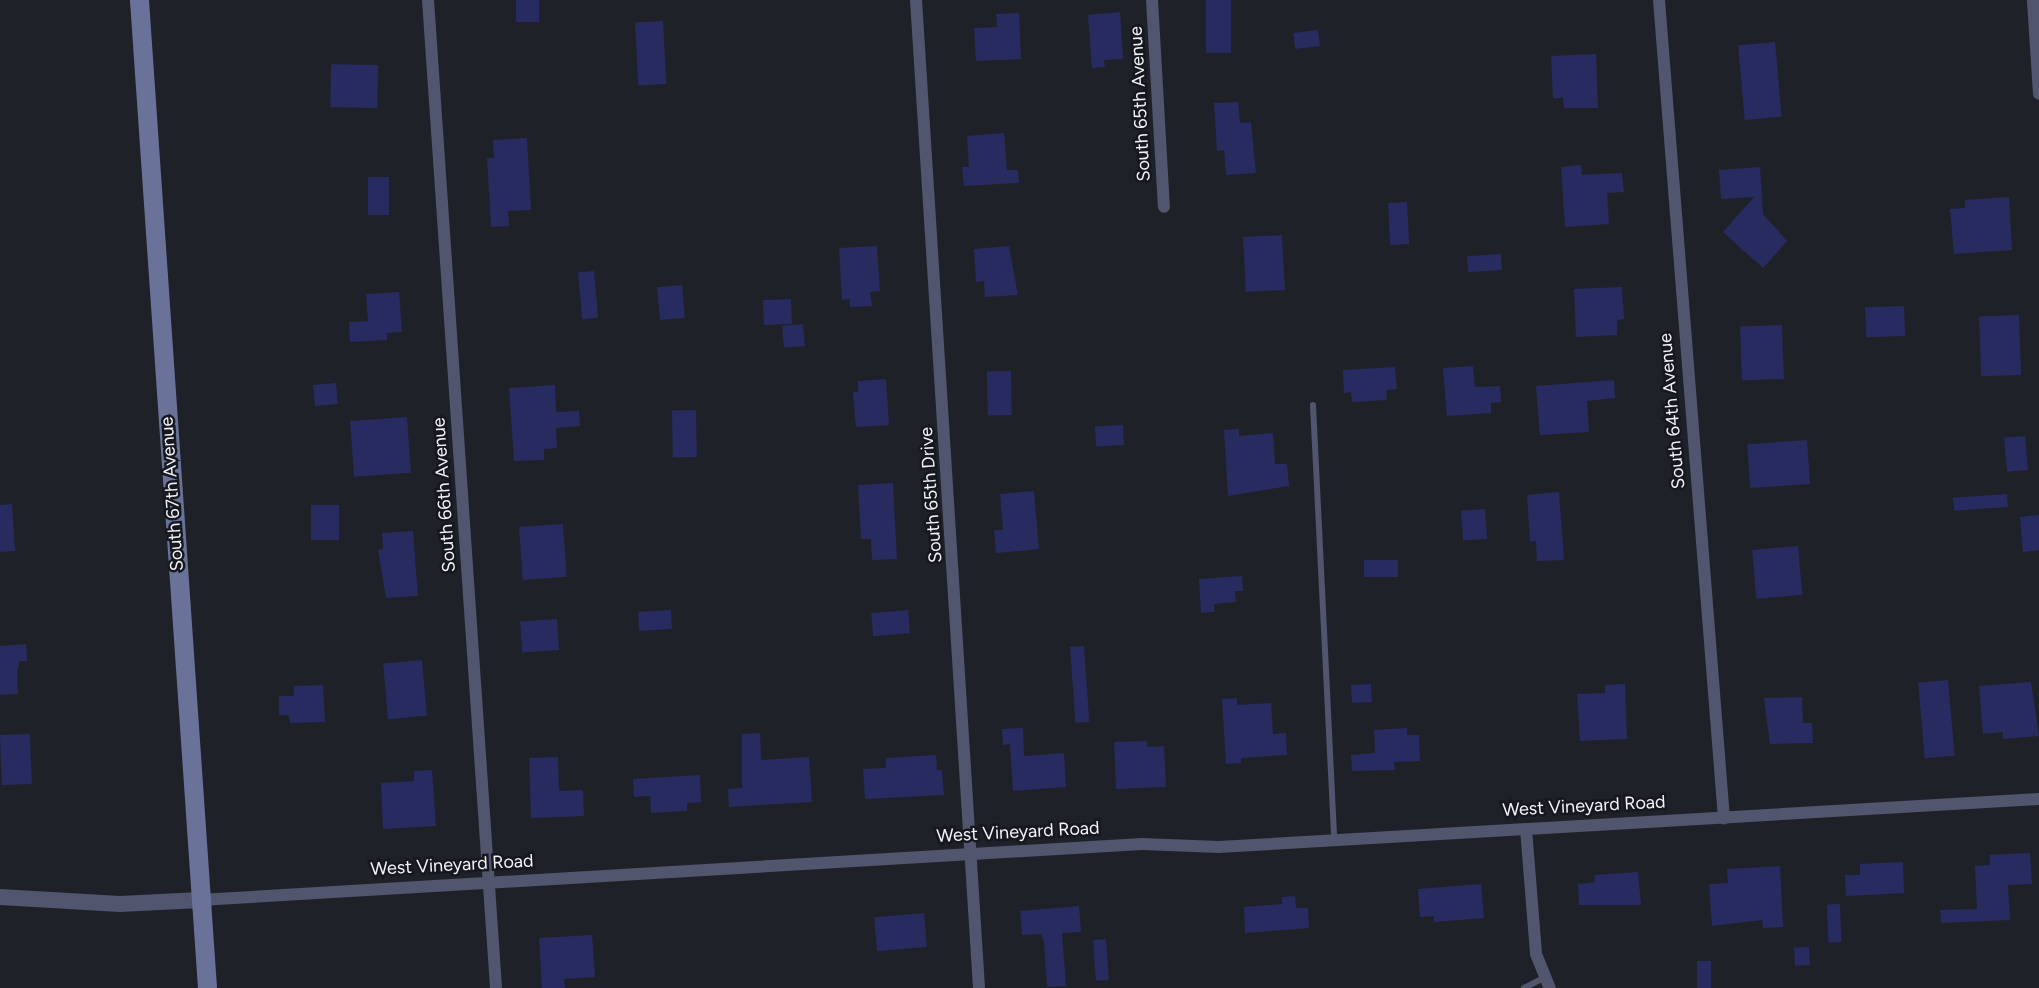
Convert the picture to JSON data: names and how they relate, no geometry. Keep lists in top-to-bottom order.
{
  "streets": {
    "main road": ["South 67th Avenue"],
    "street": [
      "South 65th Avenue",
      "South 64th Avenue",
      "South 66th Avenue",
      "South 65th Drive",
      "West Vineyard Road"
    ]
  },
  "crossings": [
    ["South 64th Avenue", "West Vineyard Road"],
    ["South 67th Avenue", "West Vineyard Road"],
    ["South 66th Avenue", "West Vineyard Road"],
    ["South 65th Drive", "West Vineyard Road"]
  ]
}
